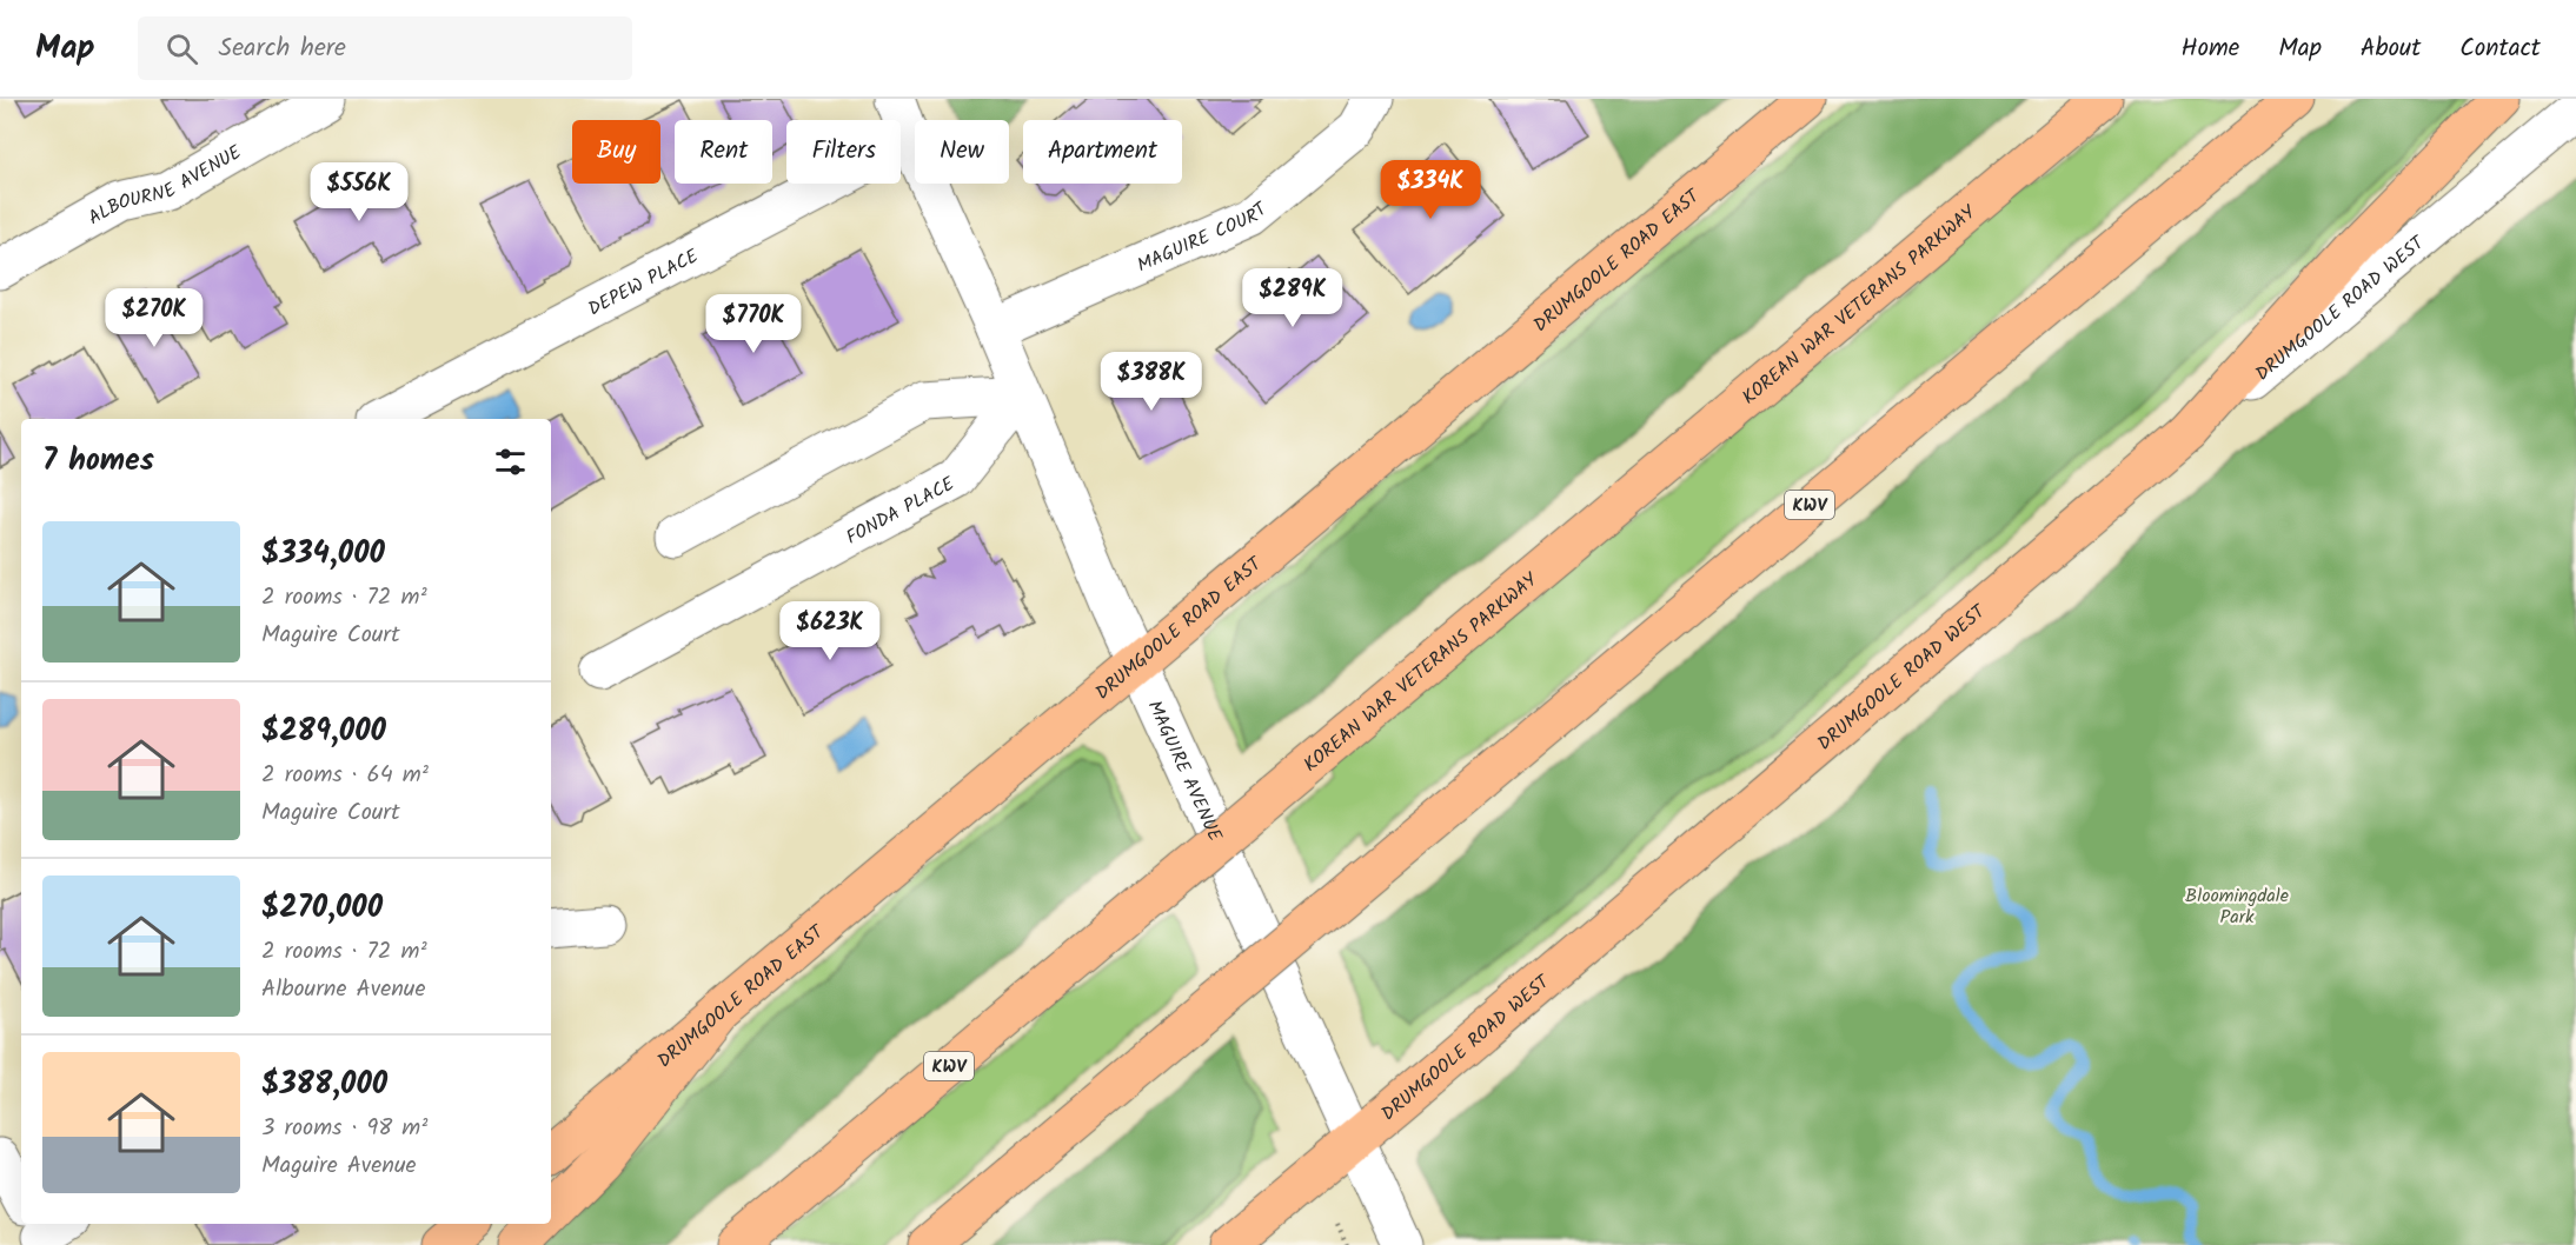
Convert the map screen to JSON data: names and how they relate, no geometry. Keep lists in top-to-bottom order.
{
  "streets": {
    "main road": [
      "DRUMGOOLE ROAD EAST",
      "KOREAN WAR VETERANS PARKWAY",
      "DRUMGOOLE ROAD WEST",
      "KWV"
    ],
    "street": [
      "ALBOURNE AVENUE",
      "MAGUIRE COURT",
      "DEPEW PLACE",
      "FONDA PLACE",
      "MAGUIRE AVENUE"
    ]
  },
  "crossings": [
    ["MAGUIRE COURT", "MAGUIRE AVENUE"],
    ["DRUMGOOLE ROAD EAST", "MAGUIRE AVENUE"],
    ["DEPEW PLACE", "MAGUIRE AVENUE"],
    ["DRUMGOOLE ROAD WEST", "MAGUIRE AVENUE"],
    ["FONDA PLACE", "MAGUIRE AVENUE"]
  ],
  "parks": ["Bloomingdale Park"],
  "page": {
    "header": "Map",
    "search": "Search here",
    "nav": [
      "Home",
      "Map",
      "About",
      "Contact"
    ],
    "chip": [
      "Buy",
      "Rent",
      "Filters",
      "New",
      "Apartment"
    ],
    "price": [
      "$334K",
      "$556K",
      "$289K",
      "$270K",
      "$770K",
      "$388K",
      "$623K"
    ],
    "heading": "7 homes",
    "list": [
      {
        "name": "$334,000",
        "note": "2 rooms · 72 m² · Maguire Court"
      },
      {
        "name": "$289,000",
        "note": "2 rooms · 64 m² · Maguire Court"
      },
      {
        "name": "$270,000",
        "note": "2 rooms · 72 m² · Albourne Avenue"
      },
      {
        "name": "$388,000",
        "note": "3 rooms · 98 m² · Maguire Avenue"
      }
    ]
  }
}
